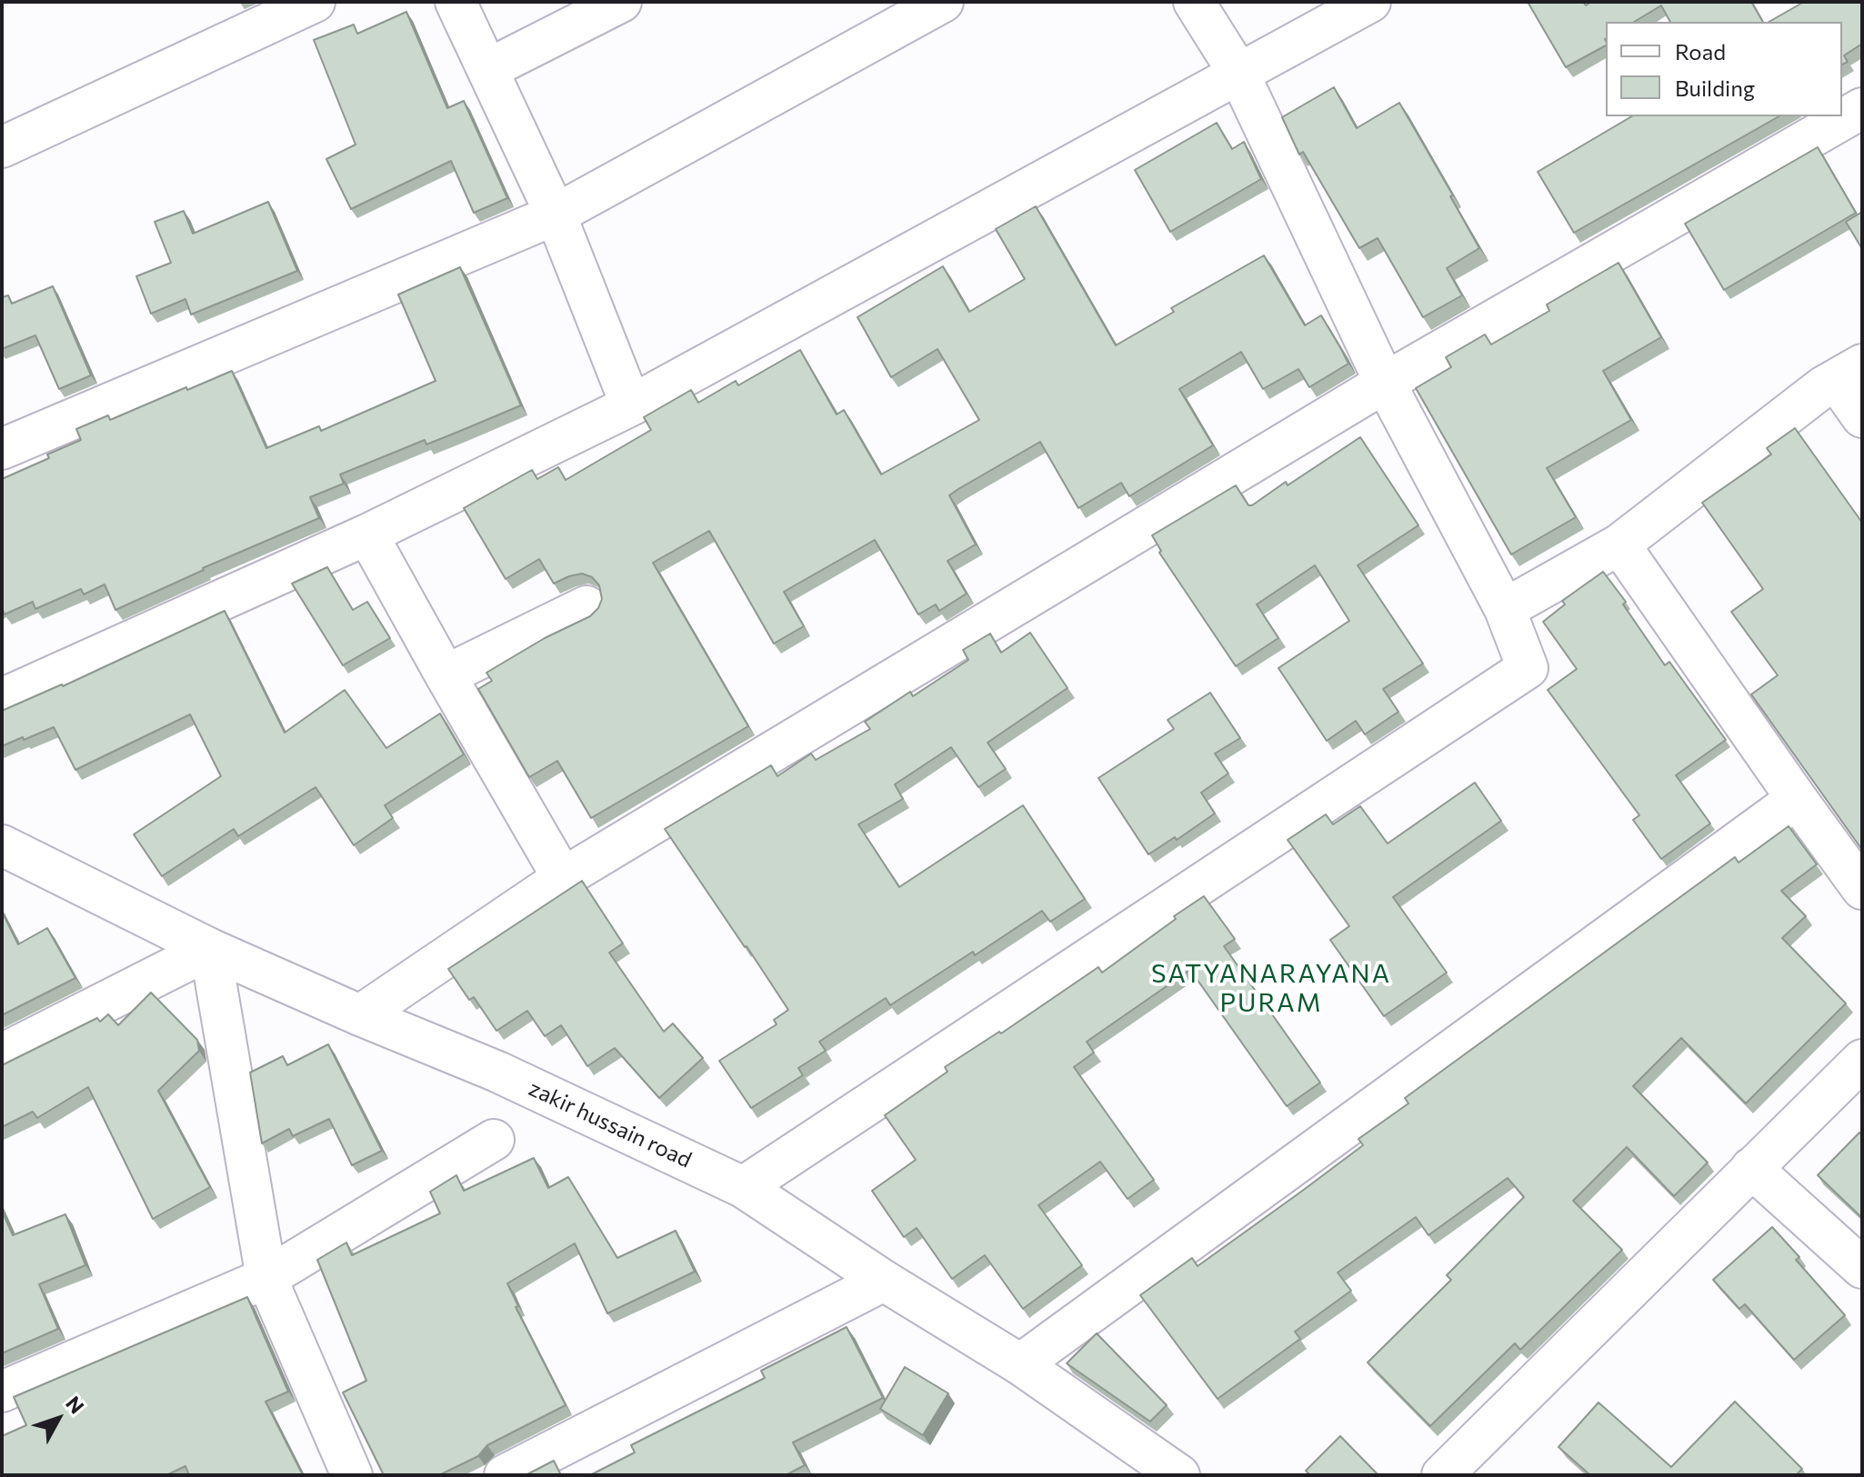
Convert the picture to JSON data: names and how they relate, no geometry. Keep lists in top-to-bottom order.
{
  "streets": {
    "street": ["zakir hussain road"]
  },
  "districts": ["SATYANARAYANA PURAM"],
  "legend": ["Road", "Building"],
  "north": "top right"
}
